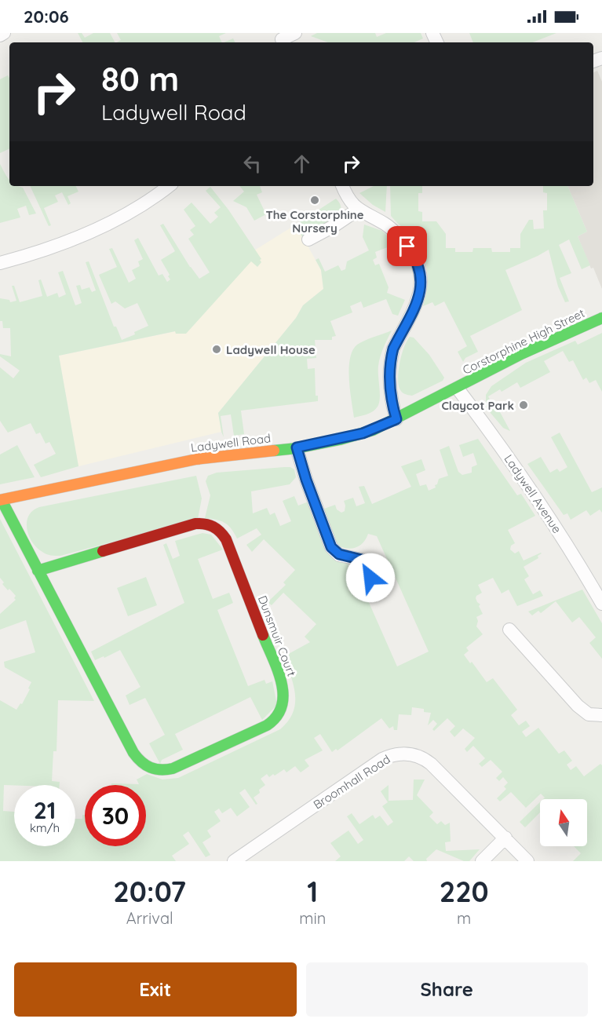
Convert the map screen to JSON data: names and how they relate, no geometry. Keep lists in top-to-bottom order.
{
  "streets": {
    "street": [
      "Corstorphine High Street",
      "Ladywell Road",
      "Ladywell Avenue",
      "Dunsmuir Court",
      "Broomhall Road"
    ]
  },
  "crossings": [
    ["Corstorphine High Street", "Ladywell Road"],
    ["Corstorphine High Street", "Ladywell Avenue"],
    ["Ladywell Road", "Ladywell Avenue"],
    ["Ladywell Road", "Dunsmuir Court"]
  ],
  "places": ["The Corstorphine Nursery", "Ladywell House", "Claycot Park"],
  "north": "top",
  "page": {
    "status": "20:06",
    "turn": ["80 m", "Ladywell Road"],
    "speed": "21 km/h",
    "limit": "30",
    "eta": [
      "20:07",
      "Arrival",
      "1",
      "min",
      "220",
      "m"
    ],
    "buttons": ["Exit", "Share"]
  }
}
